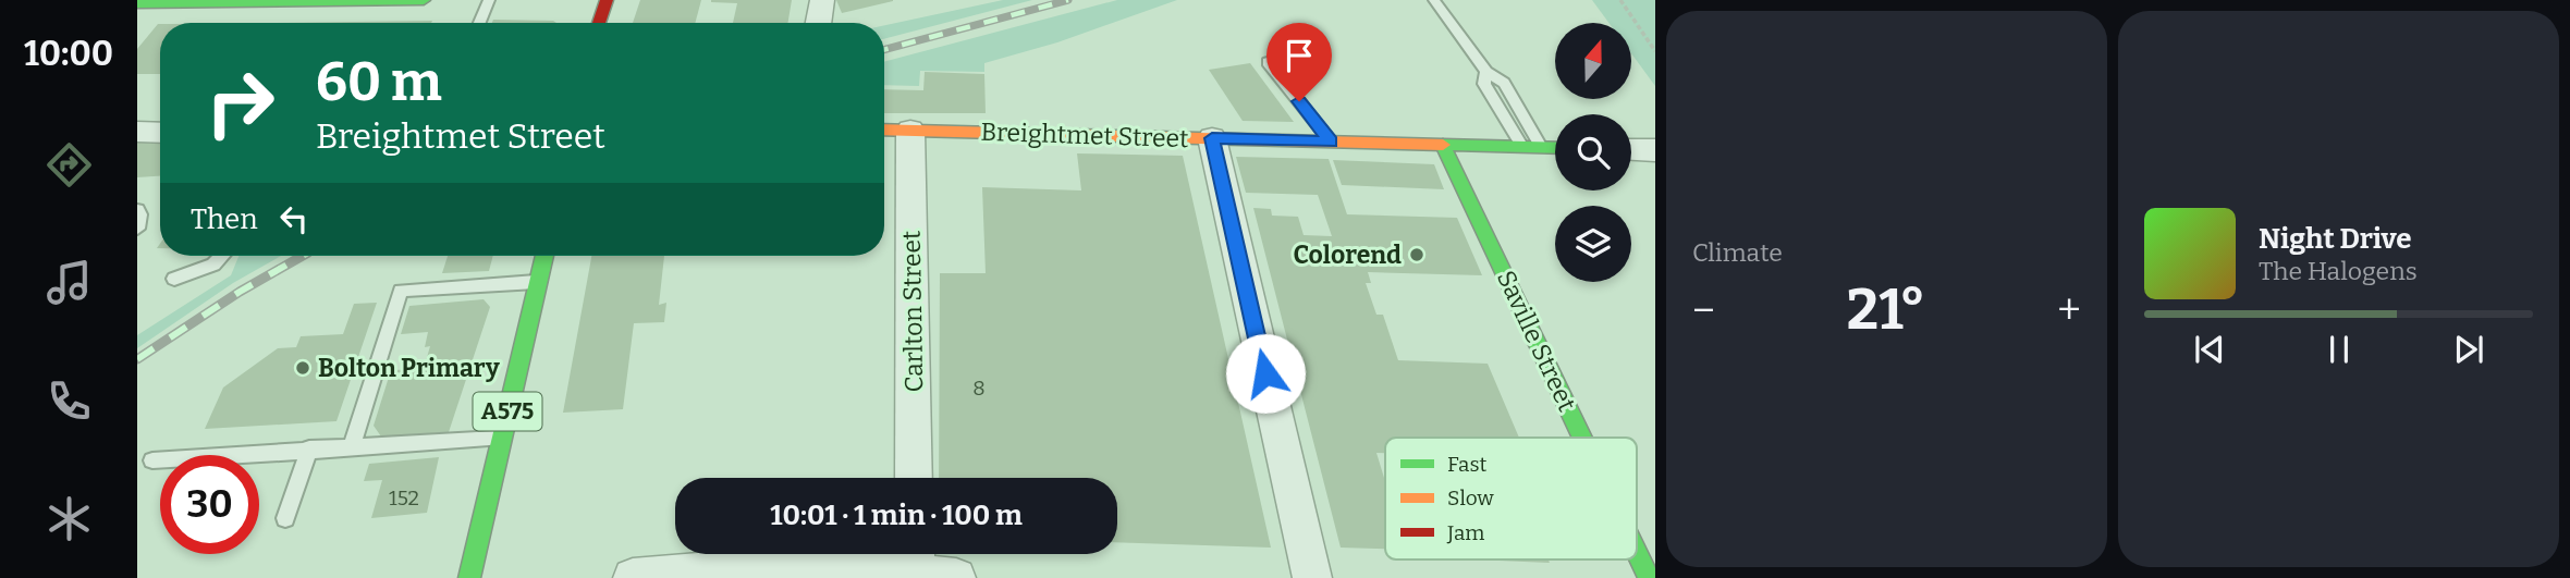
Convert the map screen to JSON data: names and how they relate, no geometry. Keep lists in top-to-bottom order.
{
  "streets": {
    "street": [
      "Breightmet Street",
      "Carlton Street",
      "Saville Street",
      "A575"
    ]
  },
  "crossings": [
    ["Breightmet Street", "Carlton Street"],
    ["Breightmet Street", "Saville Street"]
  ],
  "places": ["Colorend", "Bolton Primary"],
  "house_numbers": ["8", "152"],
  "legend": ["Fast", "Slow", "Jam"],
  "north": "top",
  "page": {
    "tabs": "10:00",
    "tile": "Climate",
    "turn": ["60 m", "Breightmet Street"],
    "then": "Then",
    "song": ["Night Drive", "The Halogens"],
    "heat": ["−", "21°", "+"],
    "limit": "30",
    "trip": "10:01 · 1 min · 100 m"
  }
}
